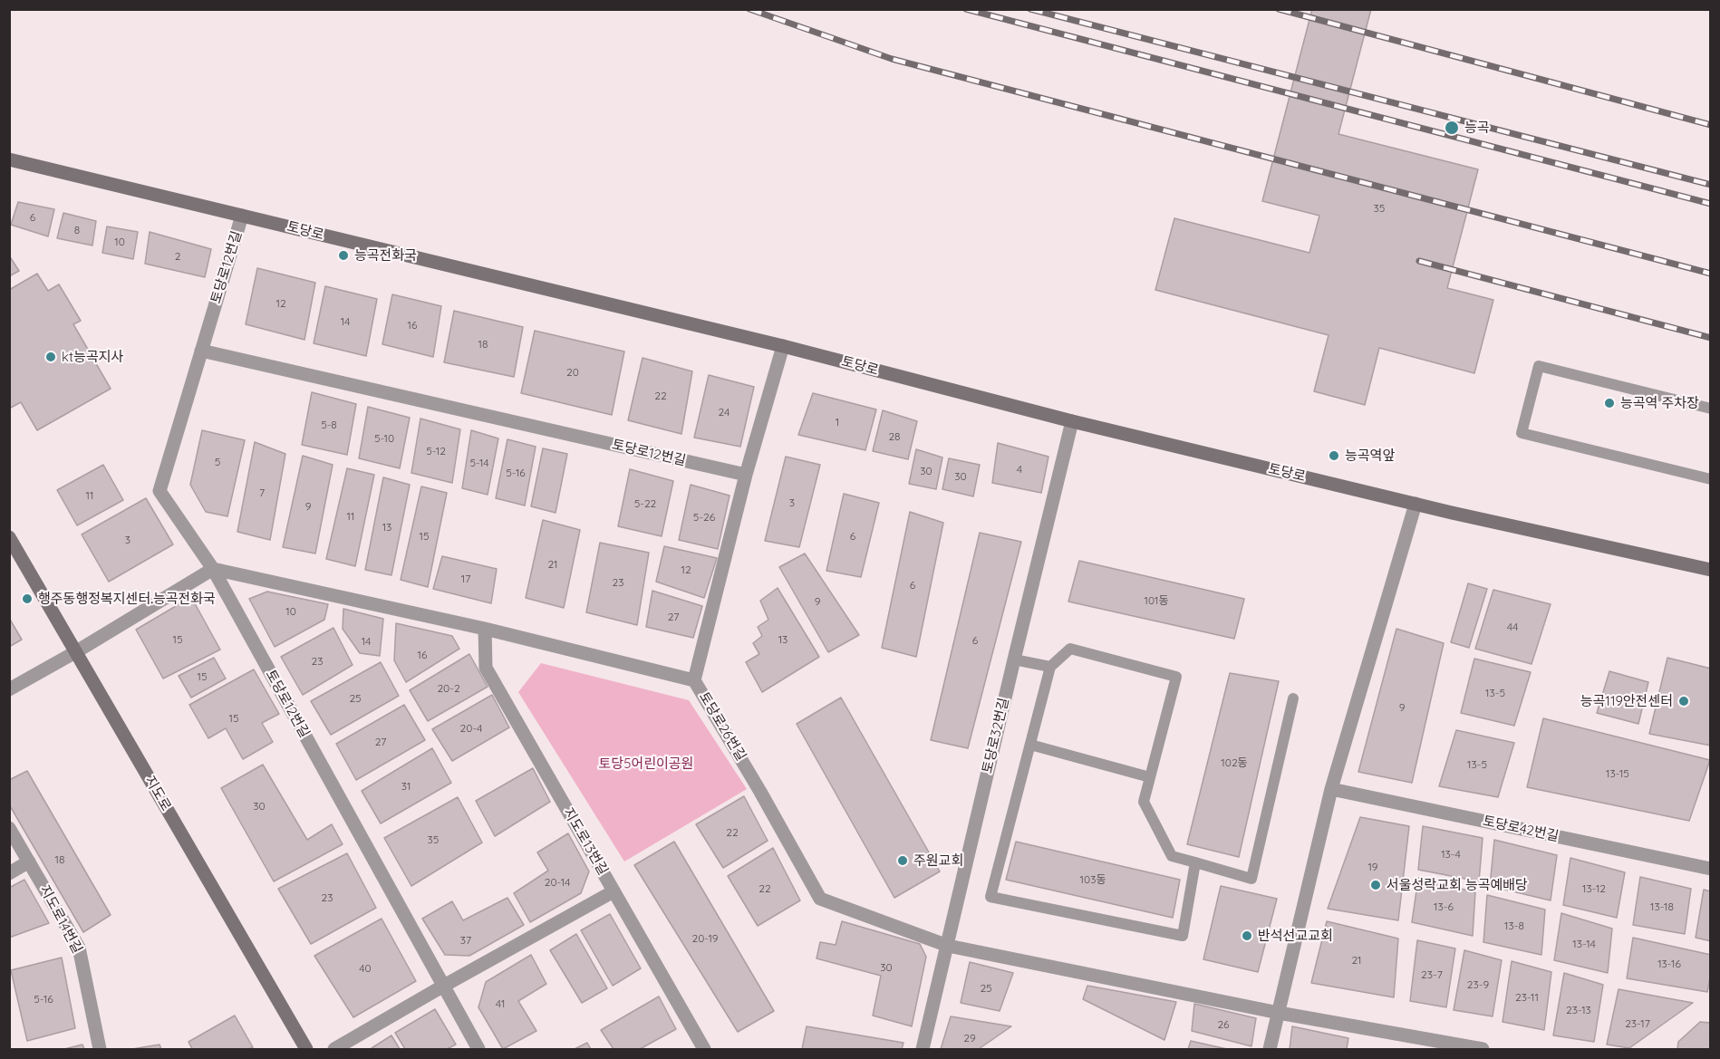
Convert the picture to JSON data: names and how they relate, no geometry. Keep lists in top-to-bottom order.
{
  "streets": {
    "main road": ["토당로", "지도로"],
    "street": [
      "토당로12번길",
      "토당로26번길",
      "토당로32번길",
      "토당로42번길",
      "지도로13번길",
      "지도로14번길"
    ]
  },
  "crossings": [
    ["토당로", "토당로12번길"],
    ["토당로", "토당로26번길"],
    ["토당로", "토당로32번길"],
    ["토당로12번길", "토당로26번길"],
    ["토당로26번길", "토당로32번길"]
  ],
  "parks": ["토당5어린이공원"],
  "places": [
    "능곡",
    "능곡전화국",
    "kt능곡지사",
    "능곡역 주차장",
    "능곡역앞",
    "행주동행정복지센터.능곡전화국",
    "능곡119안전센터",
    "주원교회",
    "서울성락교회 능곡예배당",
    "반석선교교회"
  ],
  "house_numbers": [
    "35",
    "6",
    "8",
    "10",
    "2",
    "12",
    "14",
    "16",
    "18",
    "20",
    "22",
    "24",
    "1",
    "5-8",
    "28",
    "5-10",
    "5-12",
    "5",
    "5-14",
    "4",
    "30",
    "5-16",
    "30",
    "7",
    "11",
    "3",
    "5-22",
    "9",
    "11",
    "5-26",
    "13",
    "15",
    "6",
    "3",
    "21",
    "12",
    "17",
    "23",
    "6",
    "101동",
    "9",
    "10",
    "27",
    "44",
    "15",
    "13",
    "6",
    "14",
    "16",
    "23",
    "15",
    "20-2",
    "13-5",
    "25",
    "9",
    "15",
    "20-4",
    "27",
    "102동",
    "13-5",
    "13-15",
    "31",
    "30",
    "22",
    "35",
    "13-4",
    "18",
    "19",
    "103동",
    "20-14",
    "22",
    "13-12",
    "23",
    "13-6",
    "13-18",
    "13-8",
    "20-19",
    "37",
    "13-14",
    "21",
    "13-16",
    "30",
    "40",
    "23-7",
    "23-9",
    "25",
    "23-11",
    "5-16",
    "41",
    "23-13",
    "23-17",
    "26",
    "29"
  ]
}
